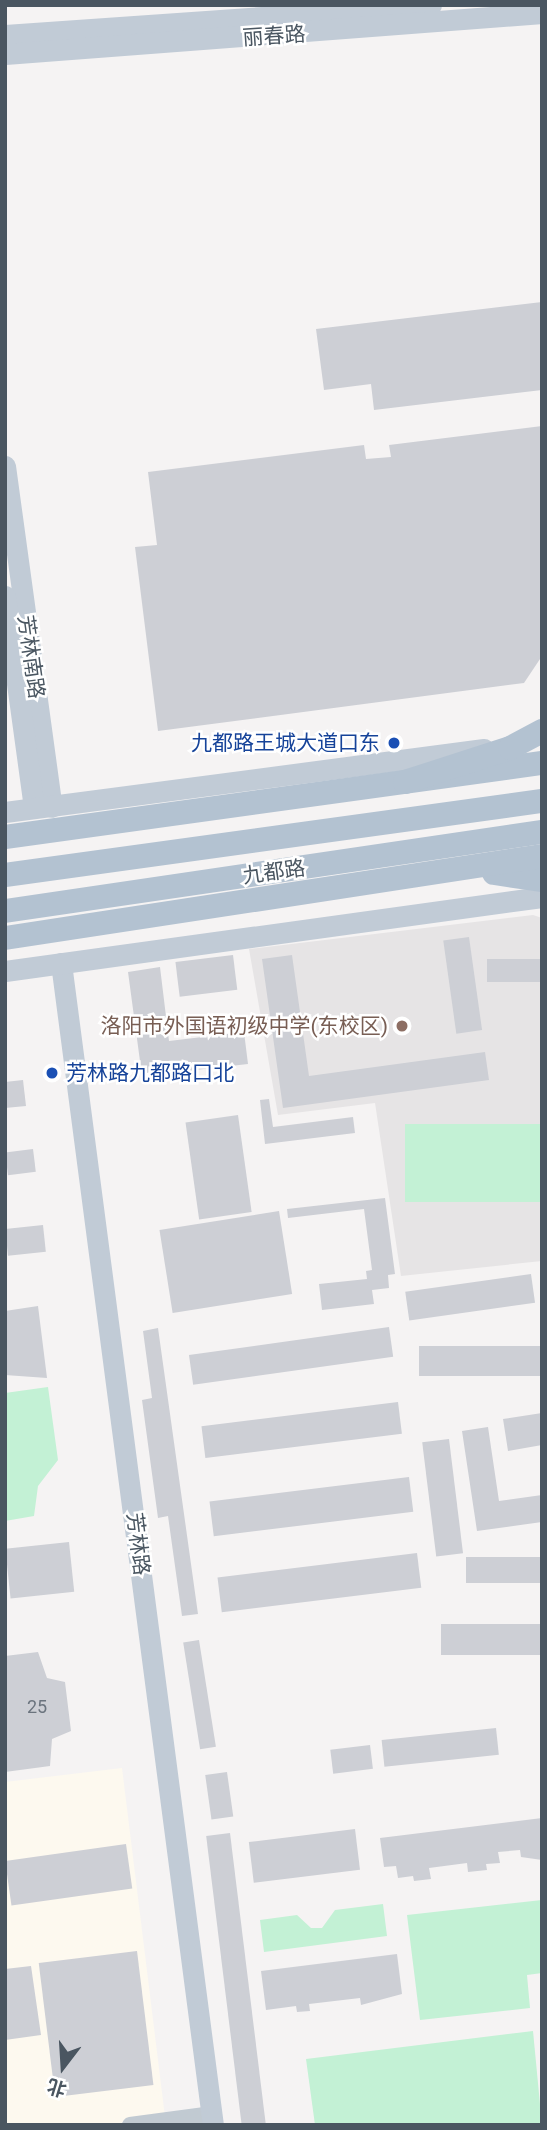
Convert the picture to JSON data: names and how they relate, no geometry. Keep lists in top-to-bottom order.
{
  "streets": {
    "main road": [
      "丽春路",
      "芳林南路",
      "九都路",
      "芳林路"
    ]
  },
  "places": ["九都路王城大道口东", "洛阳市外国语初级中学(东校区)", "芳林路九都路口北"],
  "house_numbers": ["25"],
  "north": "bottom"
}
